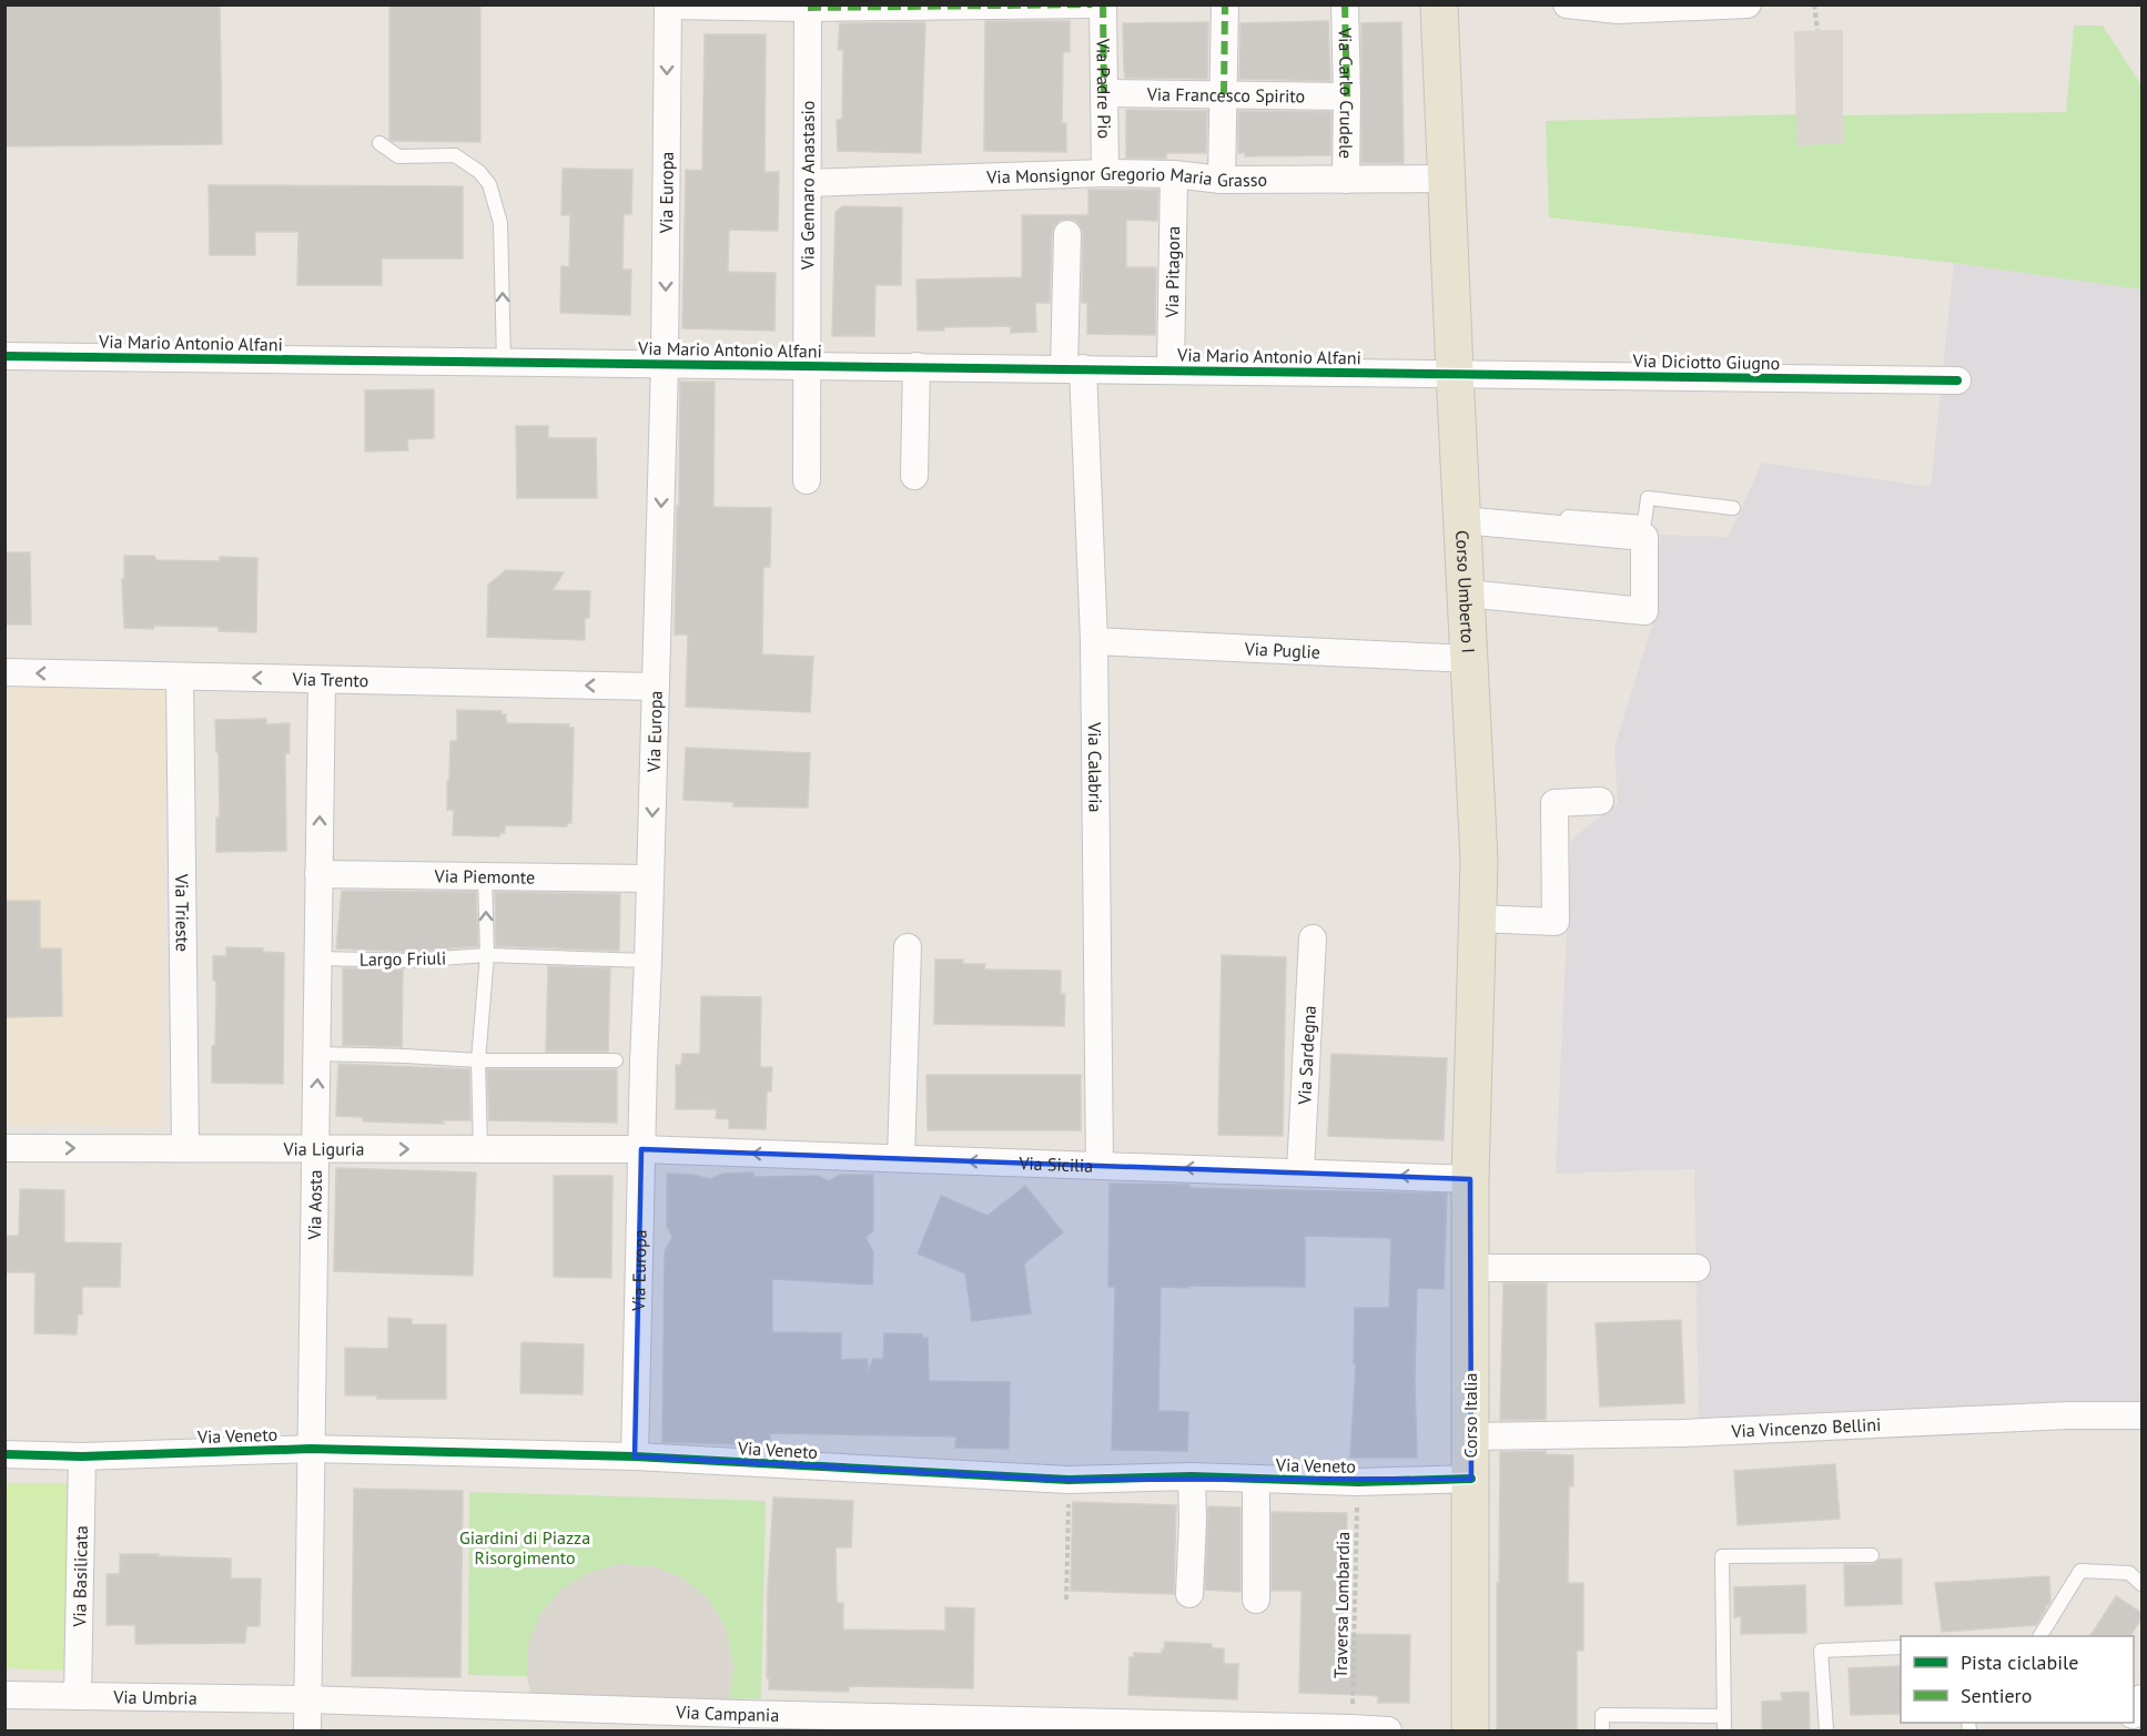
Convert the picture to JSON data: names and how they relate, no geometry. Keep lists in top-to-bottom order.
{
  "streets": {
    "main road": ["Corso Umberto I", "Corso Italia"],
    "street": [
      "Via Padre Pio",
      "Via Carlo Crudele",
      "Via Francesco Spirito",
      "Via Monsignor Gregorio Maria Grasso",
      "Via Gennaro Anastasio",
      "Via Europa",
      "Via Pitagora",
      "Via Mario Antonio Alfani",
      "Via Diciotto Giugno",
      "Via Puglie",
      "Via Trento",
      "Via Calabria",
      "Via Piemonte",
      "Via Trieste",
      "Via Sardegna",
      "Via Liguria",
      "Via Sicilia",
      "Via Aosta",
      "Via Vincenzo Bellini",
      "Via Veneto",
      "Via Basilicata",
      "Via Umbria",
      "Via Campania"
    ],
    "lane": ["Largo Friuli"],
    "path": ["Traversa Lombardia"]
  },
  "crossings": [
    ["Via Padre Pio", "Via Francesco Spirito"],
    ["Via Padre Pio", "Via Monsignor Gregorio Maria Grasso"],
    ["Via Carlo Crudele", "Via Francesco Spirito"],
    ["Via Carlo Crudele", "Via Monsignor Gregorio Maria Grasso"],
    ["Via Monsignor Gregorio Maria Grasso", "Via Gennaro Anastasio"],
    ["Via Monsignor Gregorio Maria Grasso", "Via Pitagora"],
    ["Via Monsignor Gregorio Maria Grasso", "Corso Umberto I"],
    ["Via Gennaro Anastasio", "Via Mario Antonio Alfani"],
    ["Via Europa", "Via Mario Antonio Alfani"],
    ["Via Europa", "Via Trento"],
    ["Via Europa", "Via Piemonte"],
    ["Via Europa", "Largo Friuli"],
    ["Via Europa", "Via Liguria"],
    ["Via Europa", "Via Sicilia"],
    ["Via Europa", "Via Veneto"],
    ["Via Pitagora", "Via Mario Antonio Alfani"],
    ["Via Mario Antonio Alfani", "Via Diciotto Giugno"],
    ["Via Mario Antonio Alfani", "Corso Umberto I"],
    ["Via Mario Antonio Alfani", "Via Calabria"],
    ["Via Diciotto Giugno", "Corso Umberto I"],
    ["Corso Umberto I", "Via Puglie"],
    ["Corso Umberto I", "Via Sicilia"],
    ["Corso Umberto I", "Corso Italia"],
    ["Via Puglie", "Via Calabria"],
    ["Via Trento", "Via Trieste"],
    ["Via Trento", "Via Aosta"],
    ["Via Calabria", "Via Sicilia"],
    ["Via Piemonte", "Via Aosta"],
    ["Via Trieste", "Via Liguria"],
    ["Largo Friuli", "Via Aosta"],
    ["Via Sardegna", "Via Sicilia"],
    ["Via Liguria", "Via Sicilia"],
    ["Via Liguria", "Via Aosta"],
    ["Via Sicilia", "Corso Italia"],
    ["Via Aosta", "Via Veneto"],
    ["Via Aosta", "Via Umbria"],
    ["Via Aosta", "Via Campania"],
    ["Corso Italia", "Via Vincenzo Bellini"],
    ["Corso Italia", "Via Veneto"],
    ["Via Veneto", "Via Basilicata"],
    ["Via Veneto", "Traversa Lombardia"],
    ["Via Basilicata", "Via Umbria"],
    ["Traversa Lombardia", "Via Campania"],
    ["Via Umbria", "Via Campania"]
  ],
  "one_way": [
    "Via Europa",
    "Via Trento",
    "Via Liguria",
    "Via Sicilia"
  ],
  "parks": ["Giardini di Piazza Risorgimento"],
  "legend": ["Pista ciclabile", "Sentiero"]
}
